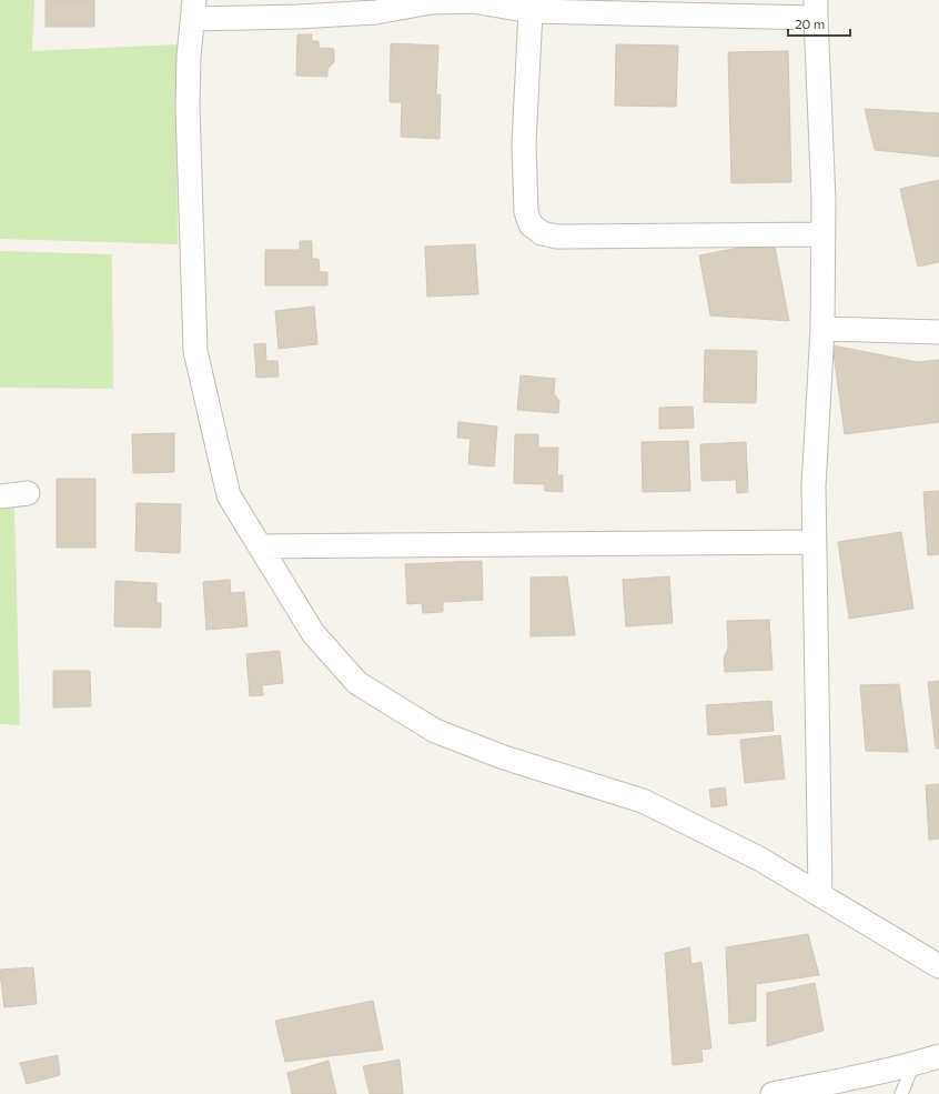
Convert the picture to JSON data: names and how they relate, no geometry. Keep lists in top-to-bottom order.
{
  "scale_bar": "20 m"
}
